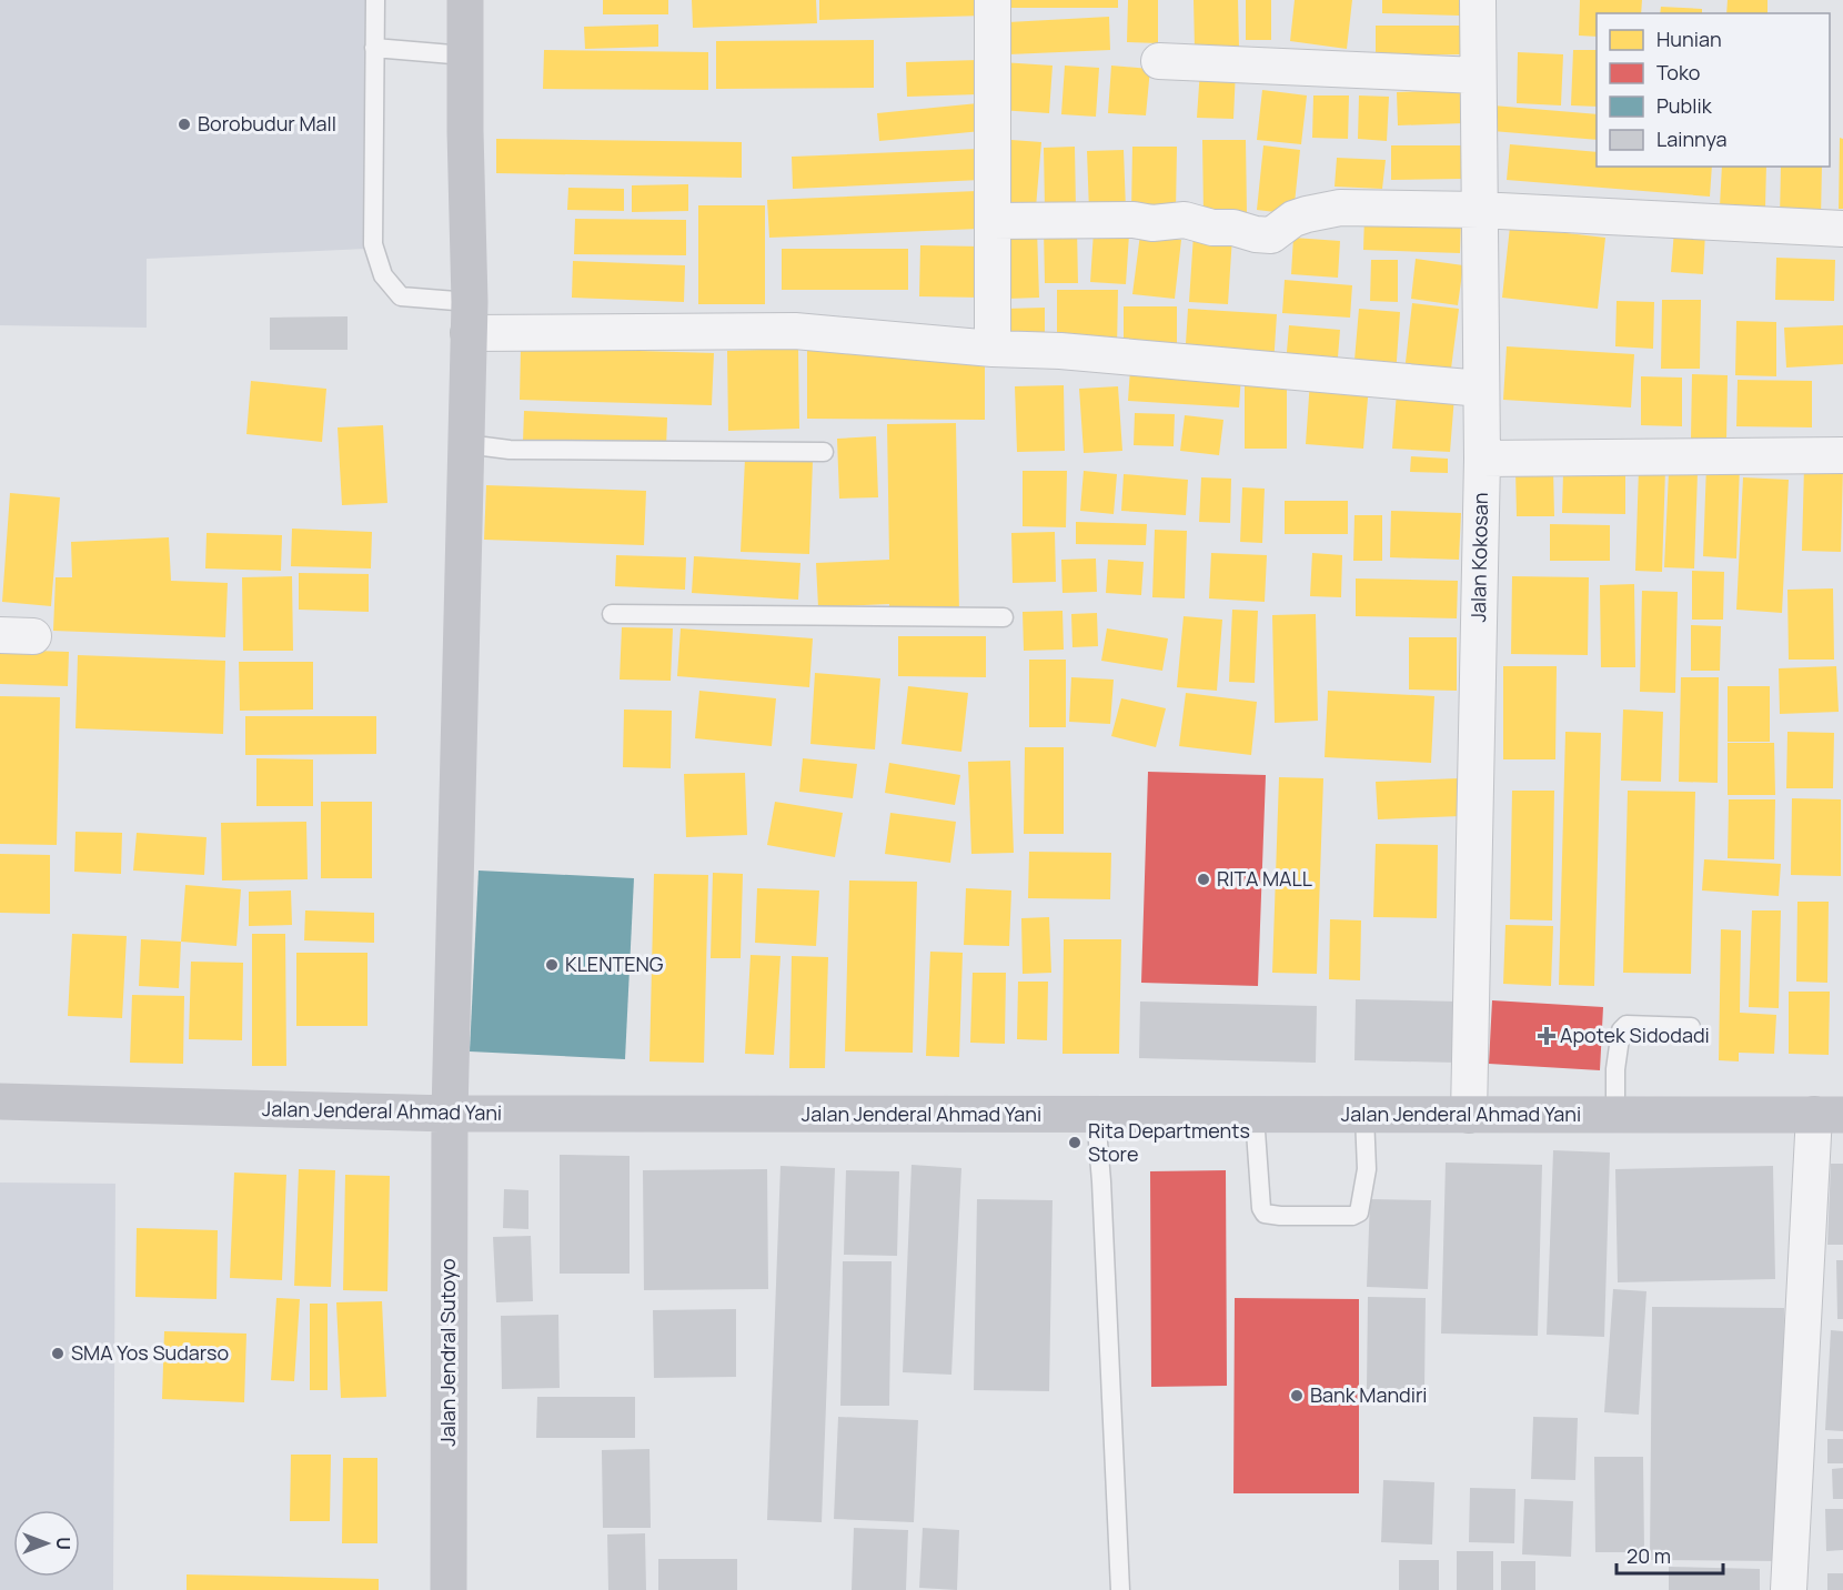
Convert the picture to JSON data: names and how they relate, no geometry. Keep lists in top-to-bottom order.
{
  "streets": {
    "main road": ["Jalan Jenderal Ahmad Yani", "Jalan Jendral Sutoyo"],
    "street": ["Jalan Kokosan"]
  },
  "crossings": [
    ["Jalan Kokosan", "Jalan Jenderal Ahmad Yani"],
    ["Jalan Jenderal Ahmad Yani", "Jalan Jendral Sutoyo"]
  ],
  "places": {
    "other": [
      "Borobudur Mall",
      "RITA MALL",
      "KLENTENG",
      "Rita Departments Store",
      "SMA Yos Sudarso",
      "Bank Mandiri"
    ],
    "health": ["Apotek Sidodadi"]
  },
  "legend": [
    "Hunian",
    "Toko",
    "Publik",
    "Lainnya"
  ],
  "scale_bar": "20 m",
  "north": "right"
}
